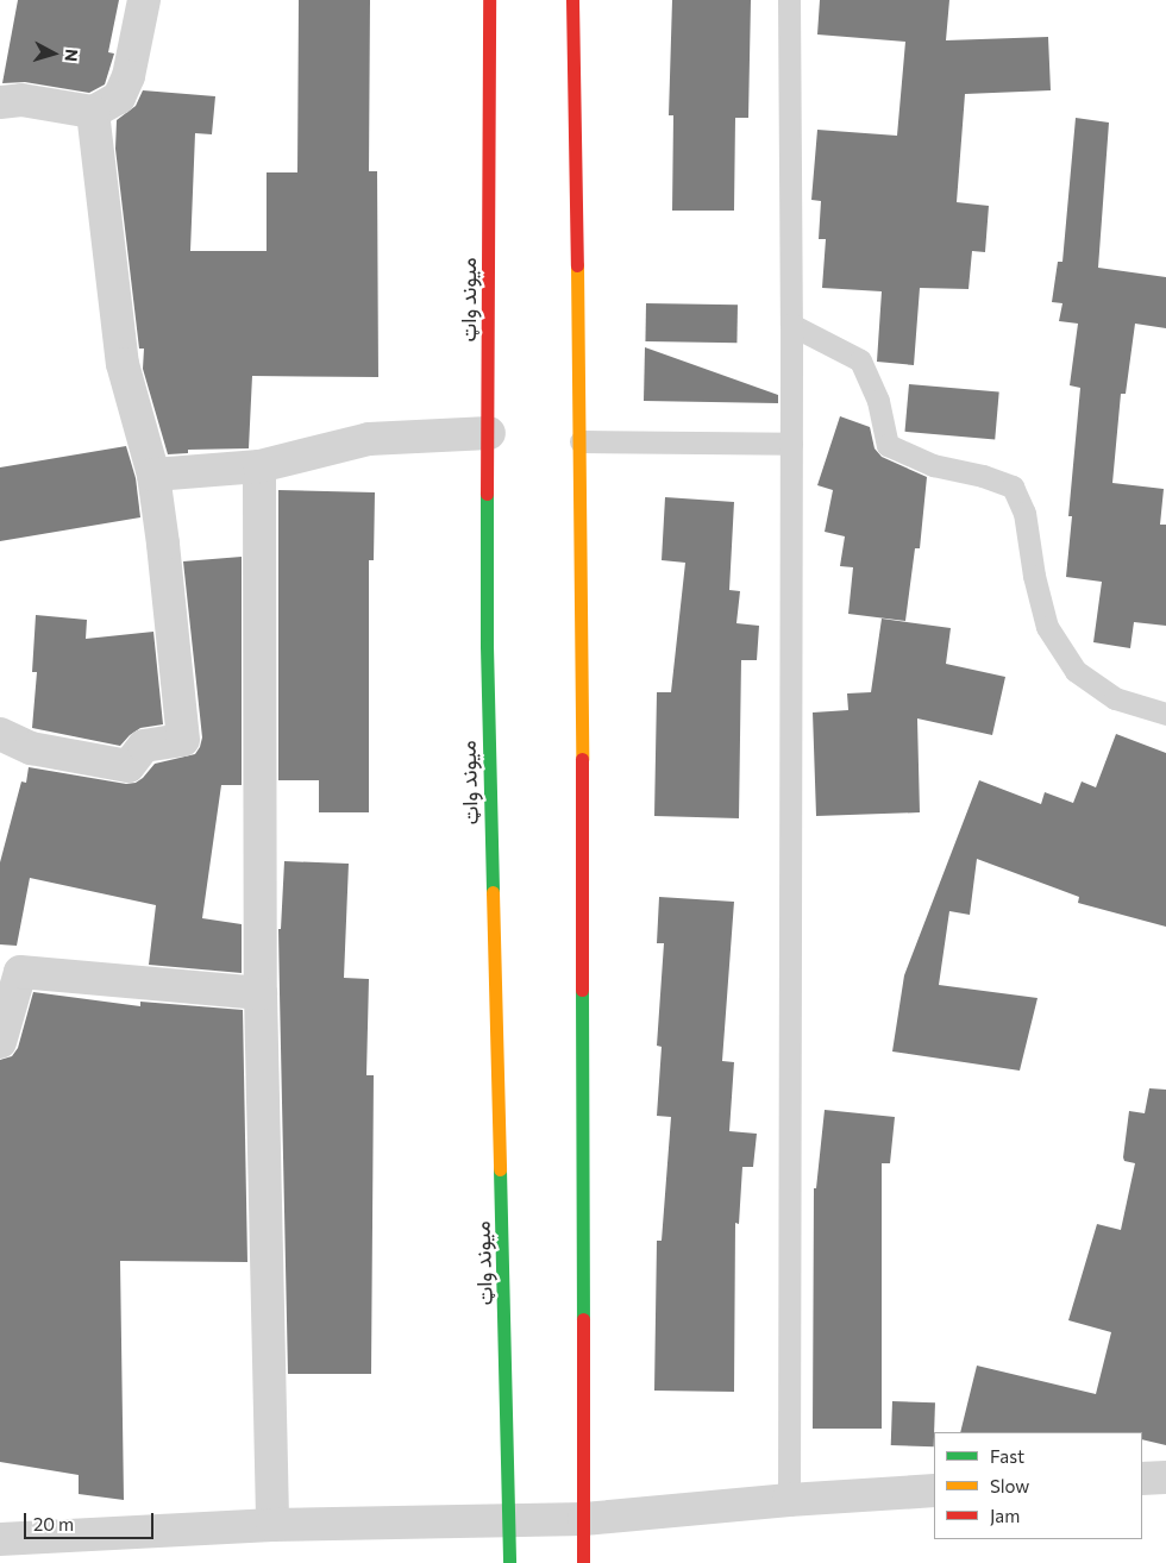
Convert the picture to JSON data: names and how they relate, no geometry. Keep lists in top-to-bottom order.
{
  "streets": {
    "main road": ["میوند واټ"]
  },
  "legend": ["Fast", "Slow", "Jam"],
  "scale_bar": "20 m",
  "north": "right"
}
